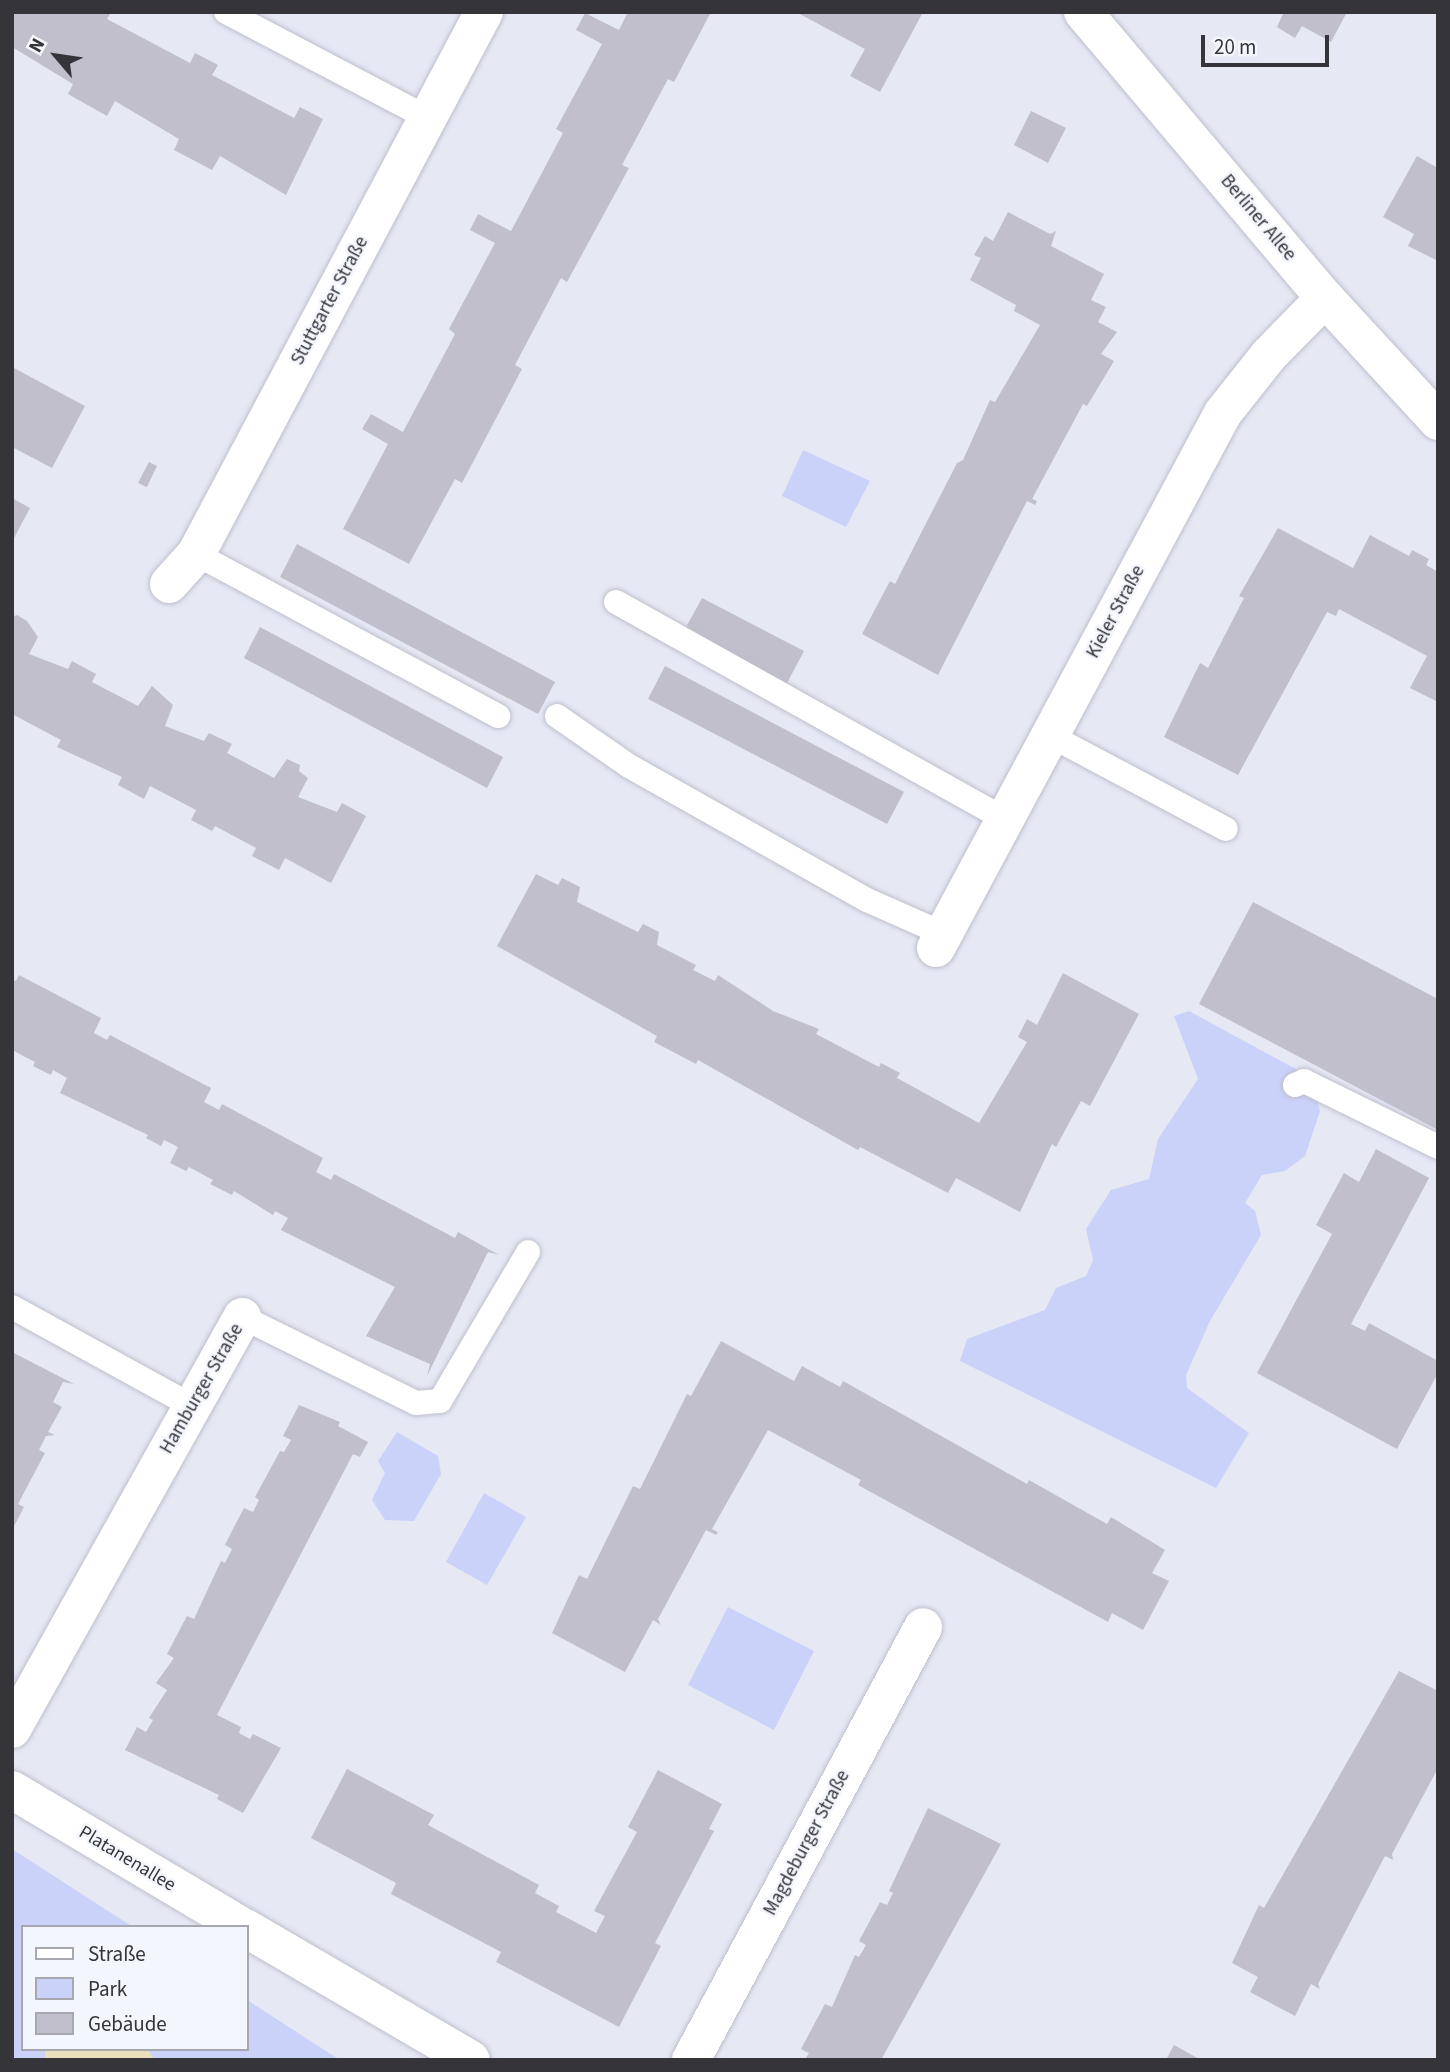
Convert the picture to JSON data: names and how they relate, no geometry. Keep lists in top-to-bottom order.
{
  "streets": {
    "street": [
      "Berliner Allee",
      "Stuttgarter Straße",
      "Kieler Straße",
      "Hamburger Straße",
      "Magdeburger Straße",
      "Platanenallee"
    ]
  },
  "crossings": [
    ["Berliner Allee", "Kieler Straße"]
  ],
  "legend": ["Straße", "Park", "Gebäude"],
  "scale_bar": "20 m",
  "north": "top left"
}
